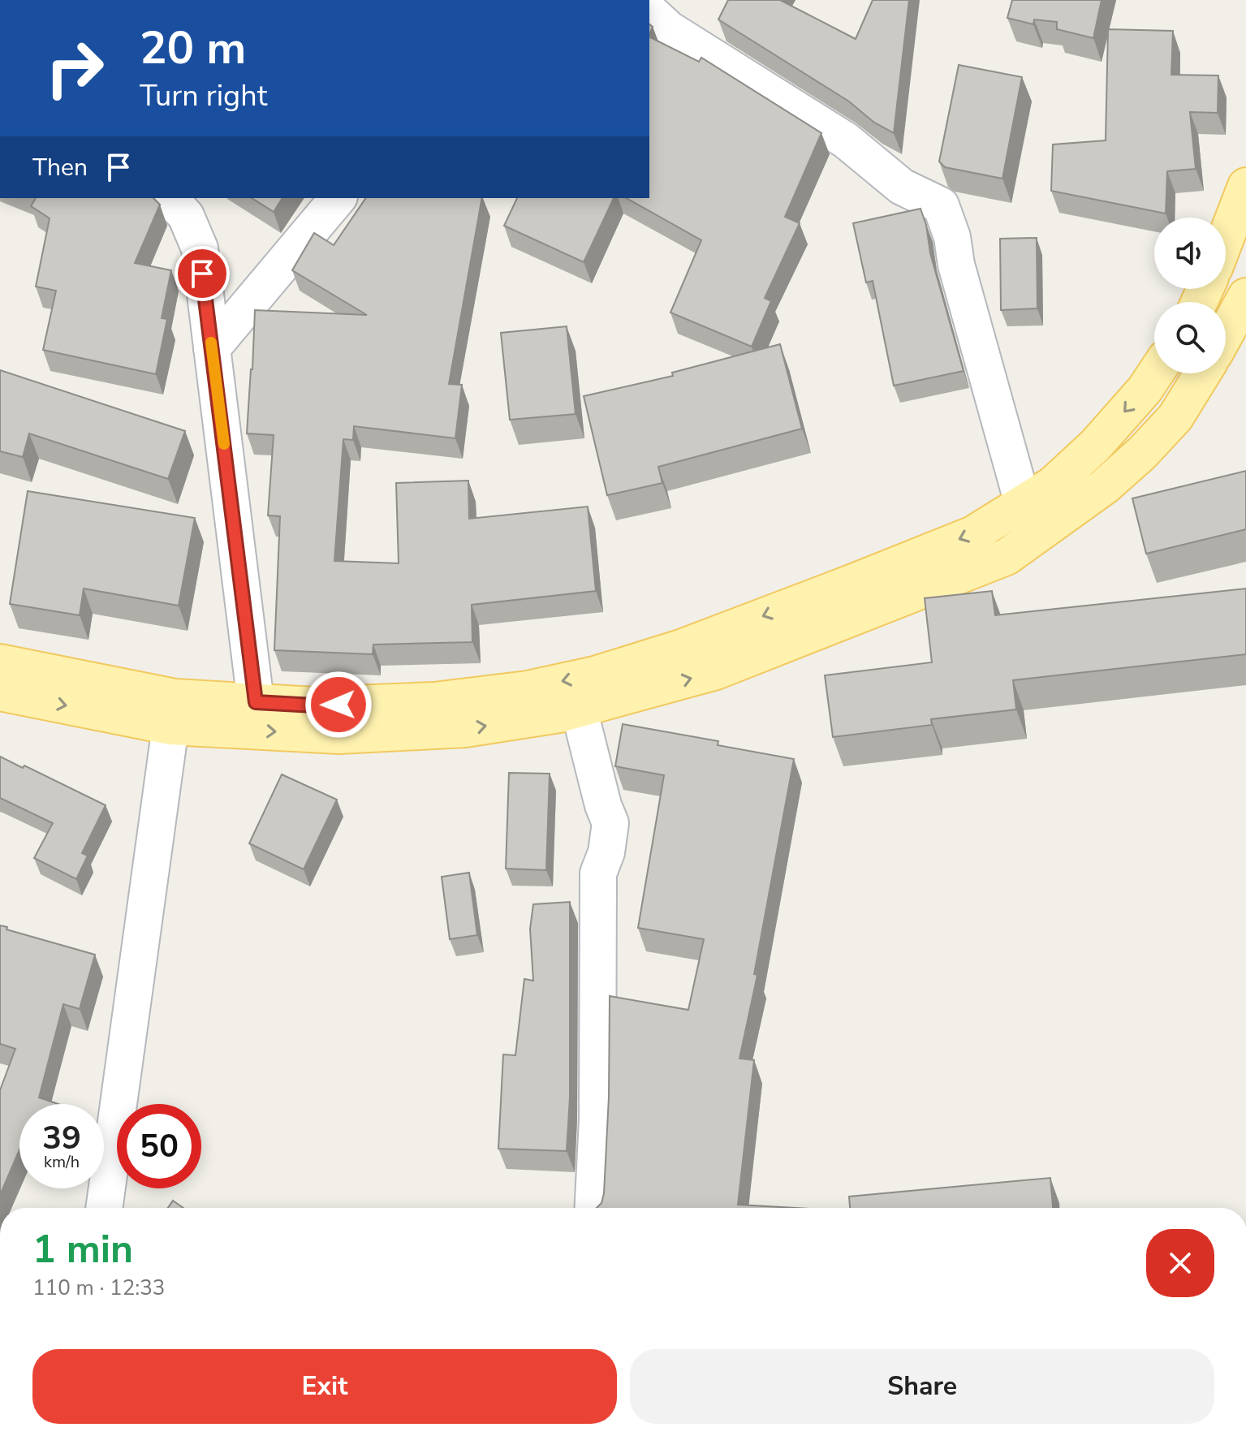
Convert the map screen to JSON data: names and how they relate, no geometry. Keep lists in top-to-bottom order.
{
  "page": {
    "turn": ["20 m", "Turn right"],
    "then": "Then",
    "speed": "39 km/h",
    "limit": "50",
    "heading": ["1 min", "110 m · 12:33"],
    "buttons": ["Exit", "Share"]
  }
}
